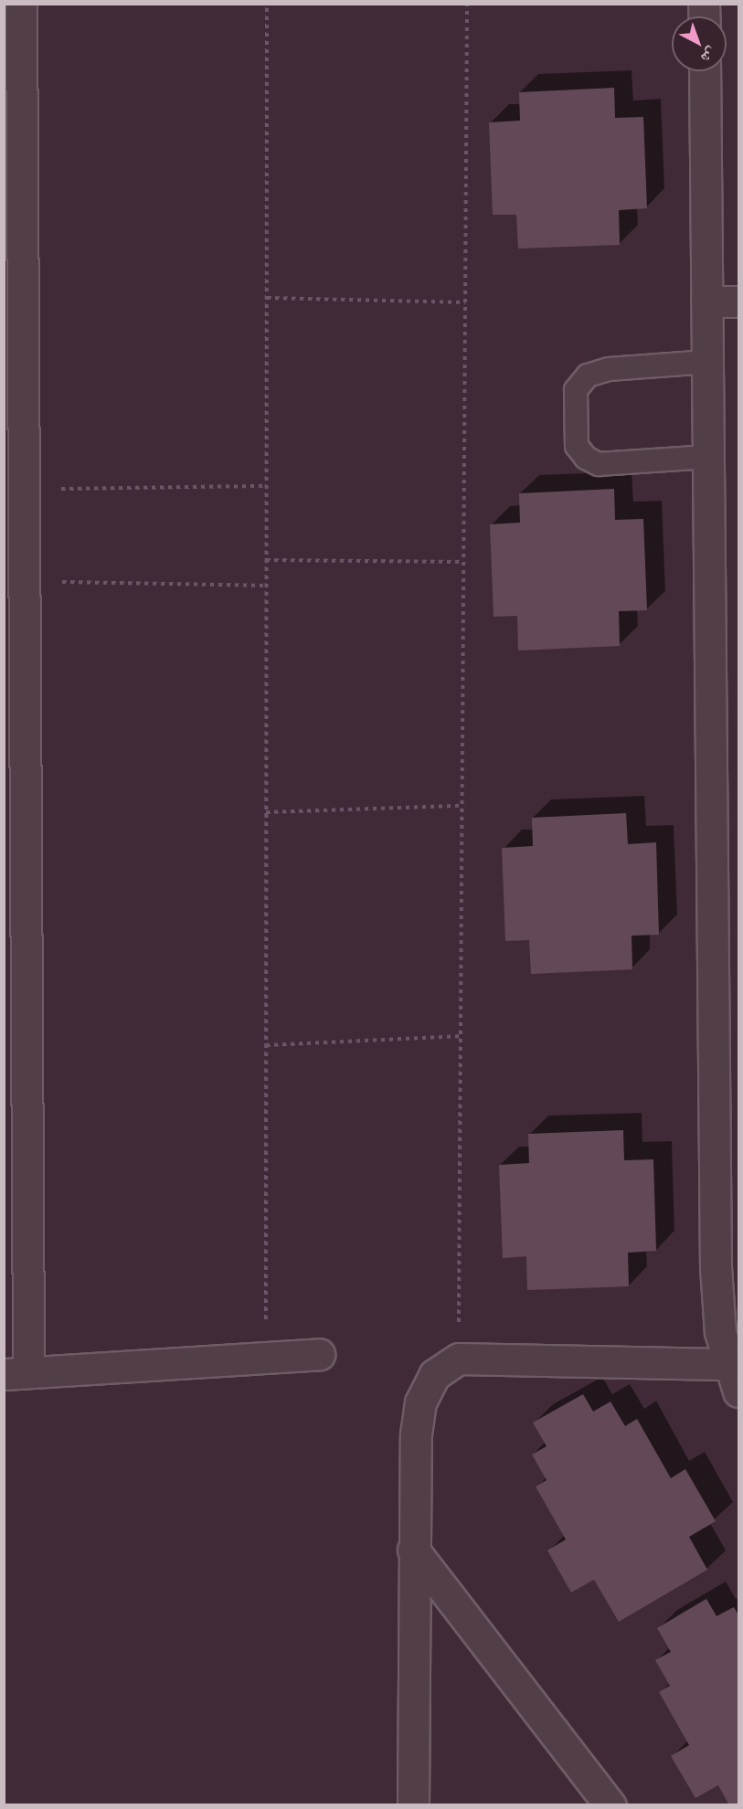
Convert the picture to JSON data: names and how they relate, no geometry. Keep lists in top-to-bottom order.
{
  "north": "bottom right"
}
